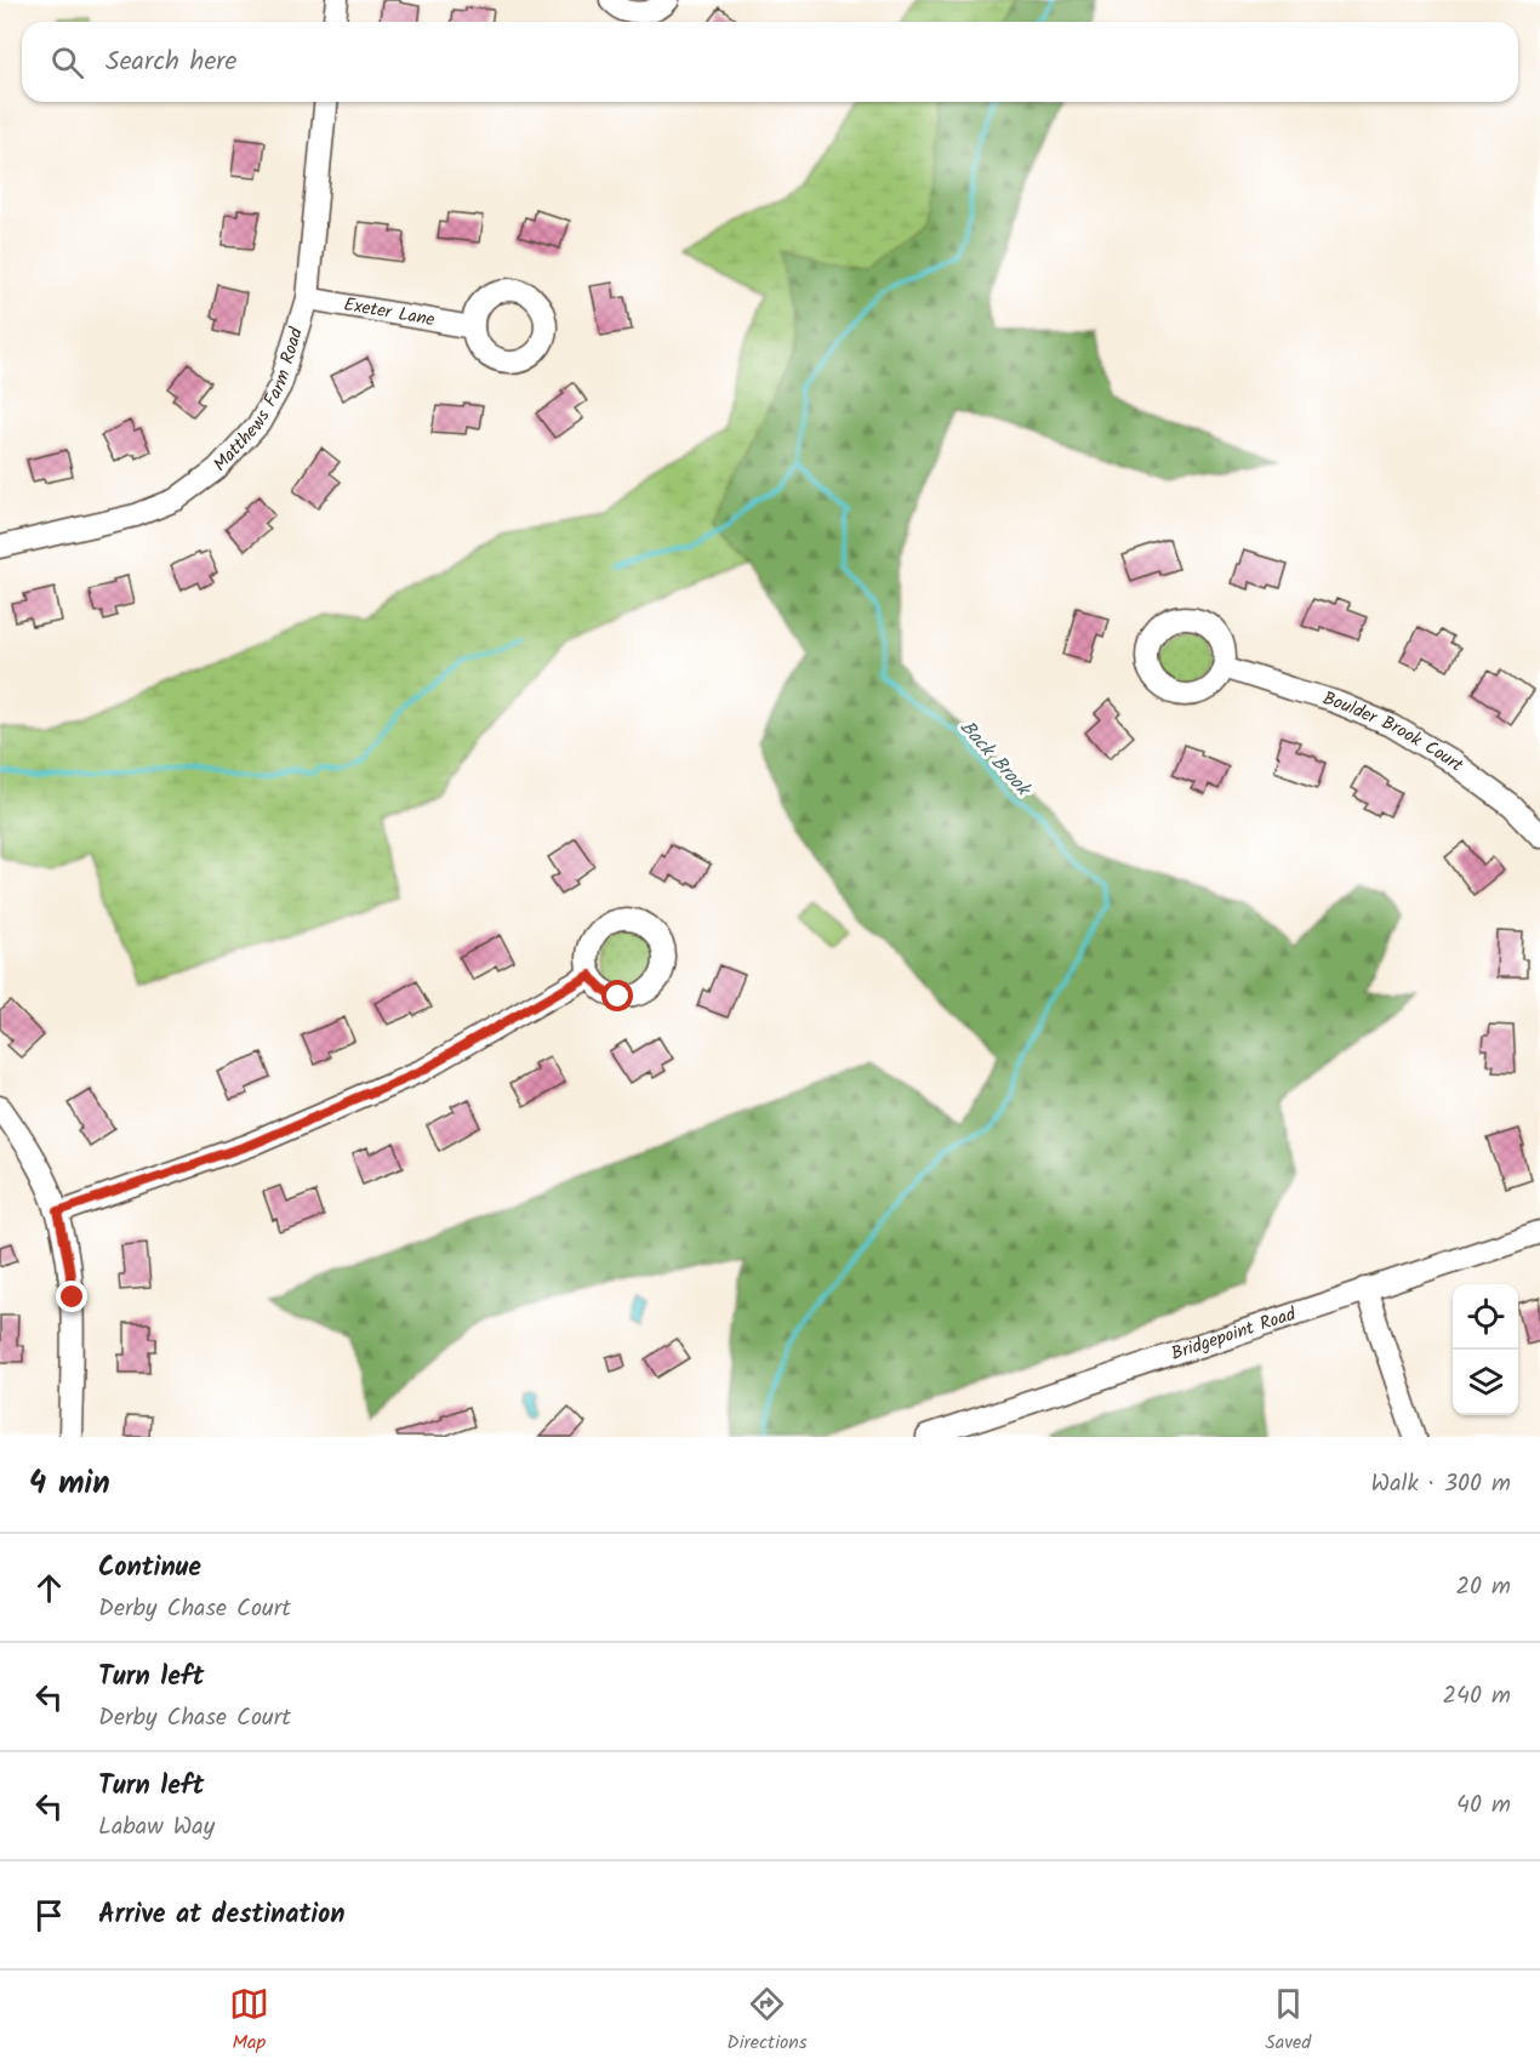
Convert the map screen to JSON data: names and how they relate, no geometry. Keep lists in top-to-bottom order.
{
  "streets": {
    "street": [
      "Exeter Lane",
      "Matthews Farm Road",
      "Boulder Brook Court",
      "Bridgepoint Road"
    ]
  },
  "crossings": [
    ["Exeter Lane", "Matthews Farm Road"]
  ],
  "water": ["Back Brook"],
  "page": {
    "search": "Search here",
    "heading": ["4 min", "Walk · 300 m"],
    "list": [
      ["Continue", "Derby Chase Court", "20 m"],
      ["Turn left", "Derby Chase Court", "240 m"],
      ["Turn left", "Labaw Way", "40 m"],
      "Arrive at destination"
    ],
    "nav": ["Map", "Directions", "Saved"]
  }
}
